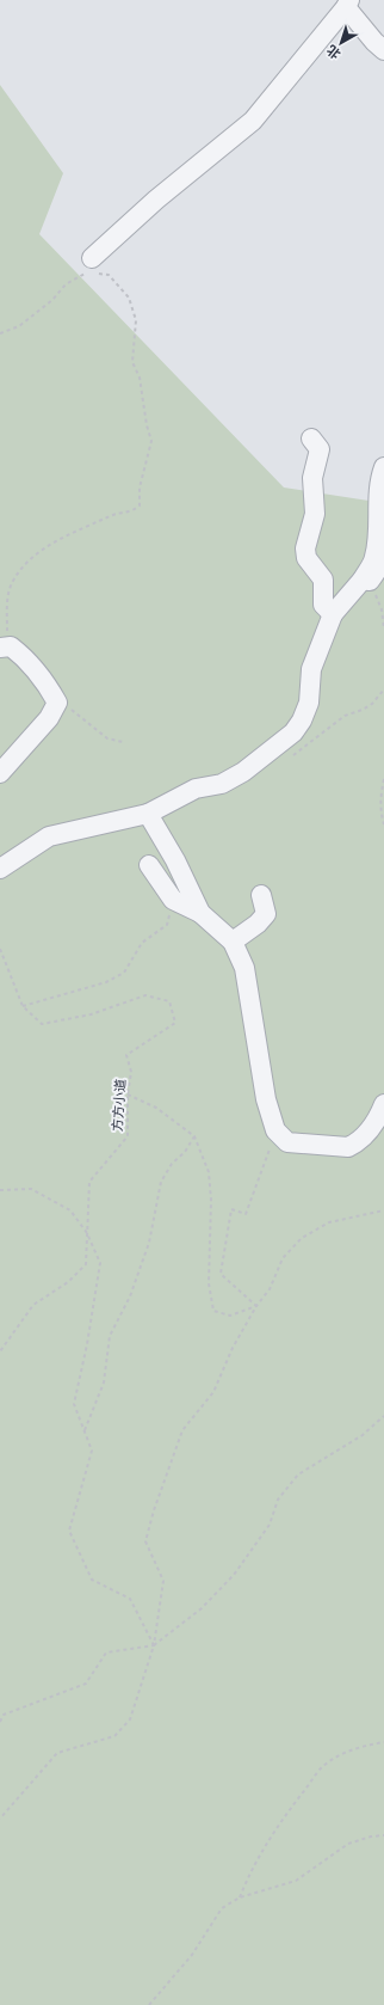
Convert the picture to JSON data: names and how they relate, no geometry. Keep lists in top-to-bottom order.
{
  "streets": {
    "path": ["方方小道"]
  },
  "north": "bottom left"
}
